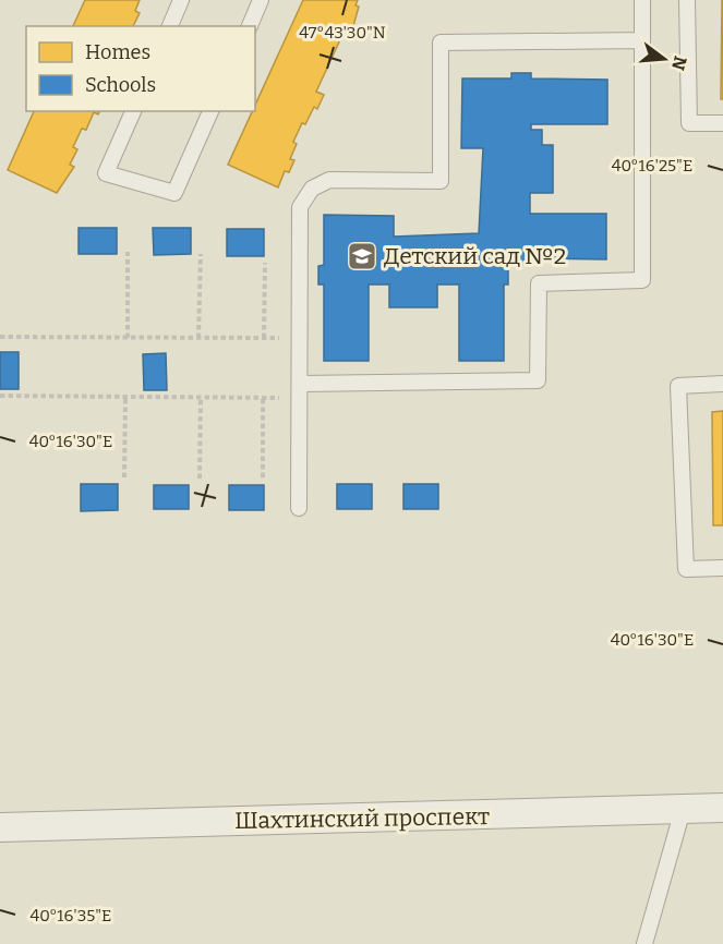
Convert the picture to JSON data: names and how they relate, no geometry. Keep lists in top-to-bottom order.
{
  "streets": {
    "street": ["Шахтинский проспект"]
  },
  "places": {
    "school or university": ["Детский сад №2"]
  },
  "legend": ["Homes", "Schools"],
  "north": "right",
  "coordinates": [
    "47°43'30\"N",
    "40°16'25\"E",
    "40°16'30\"E",
    "40°16'35\"E"
  ]
}
